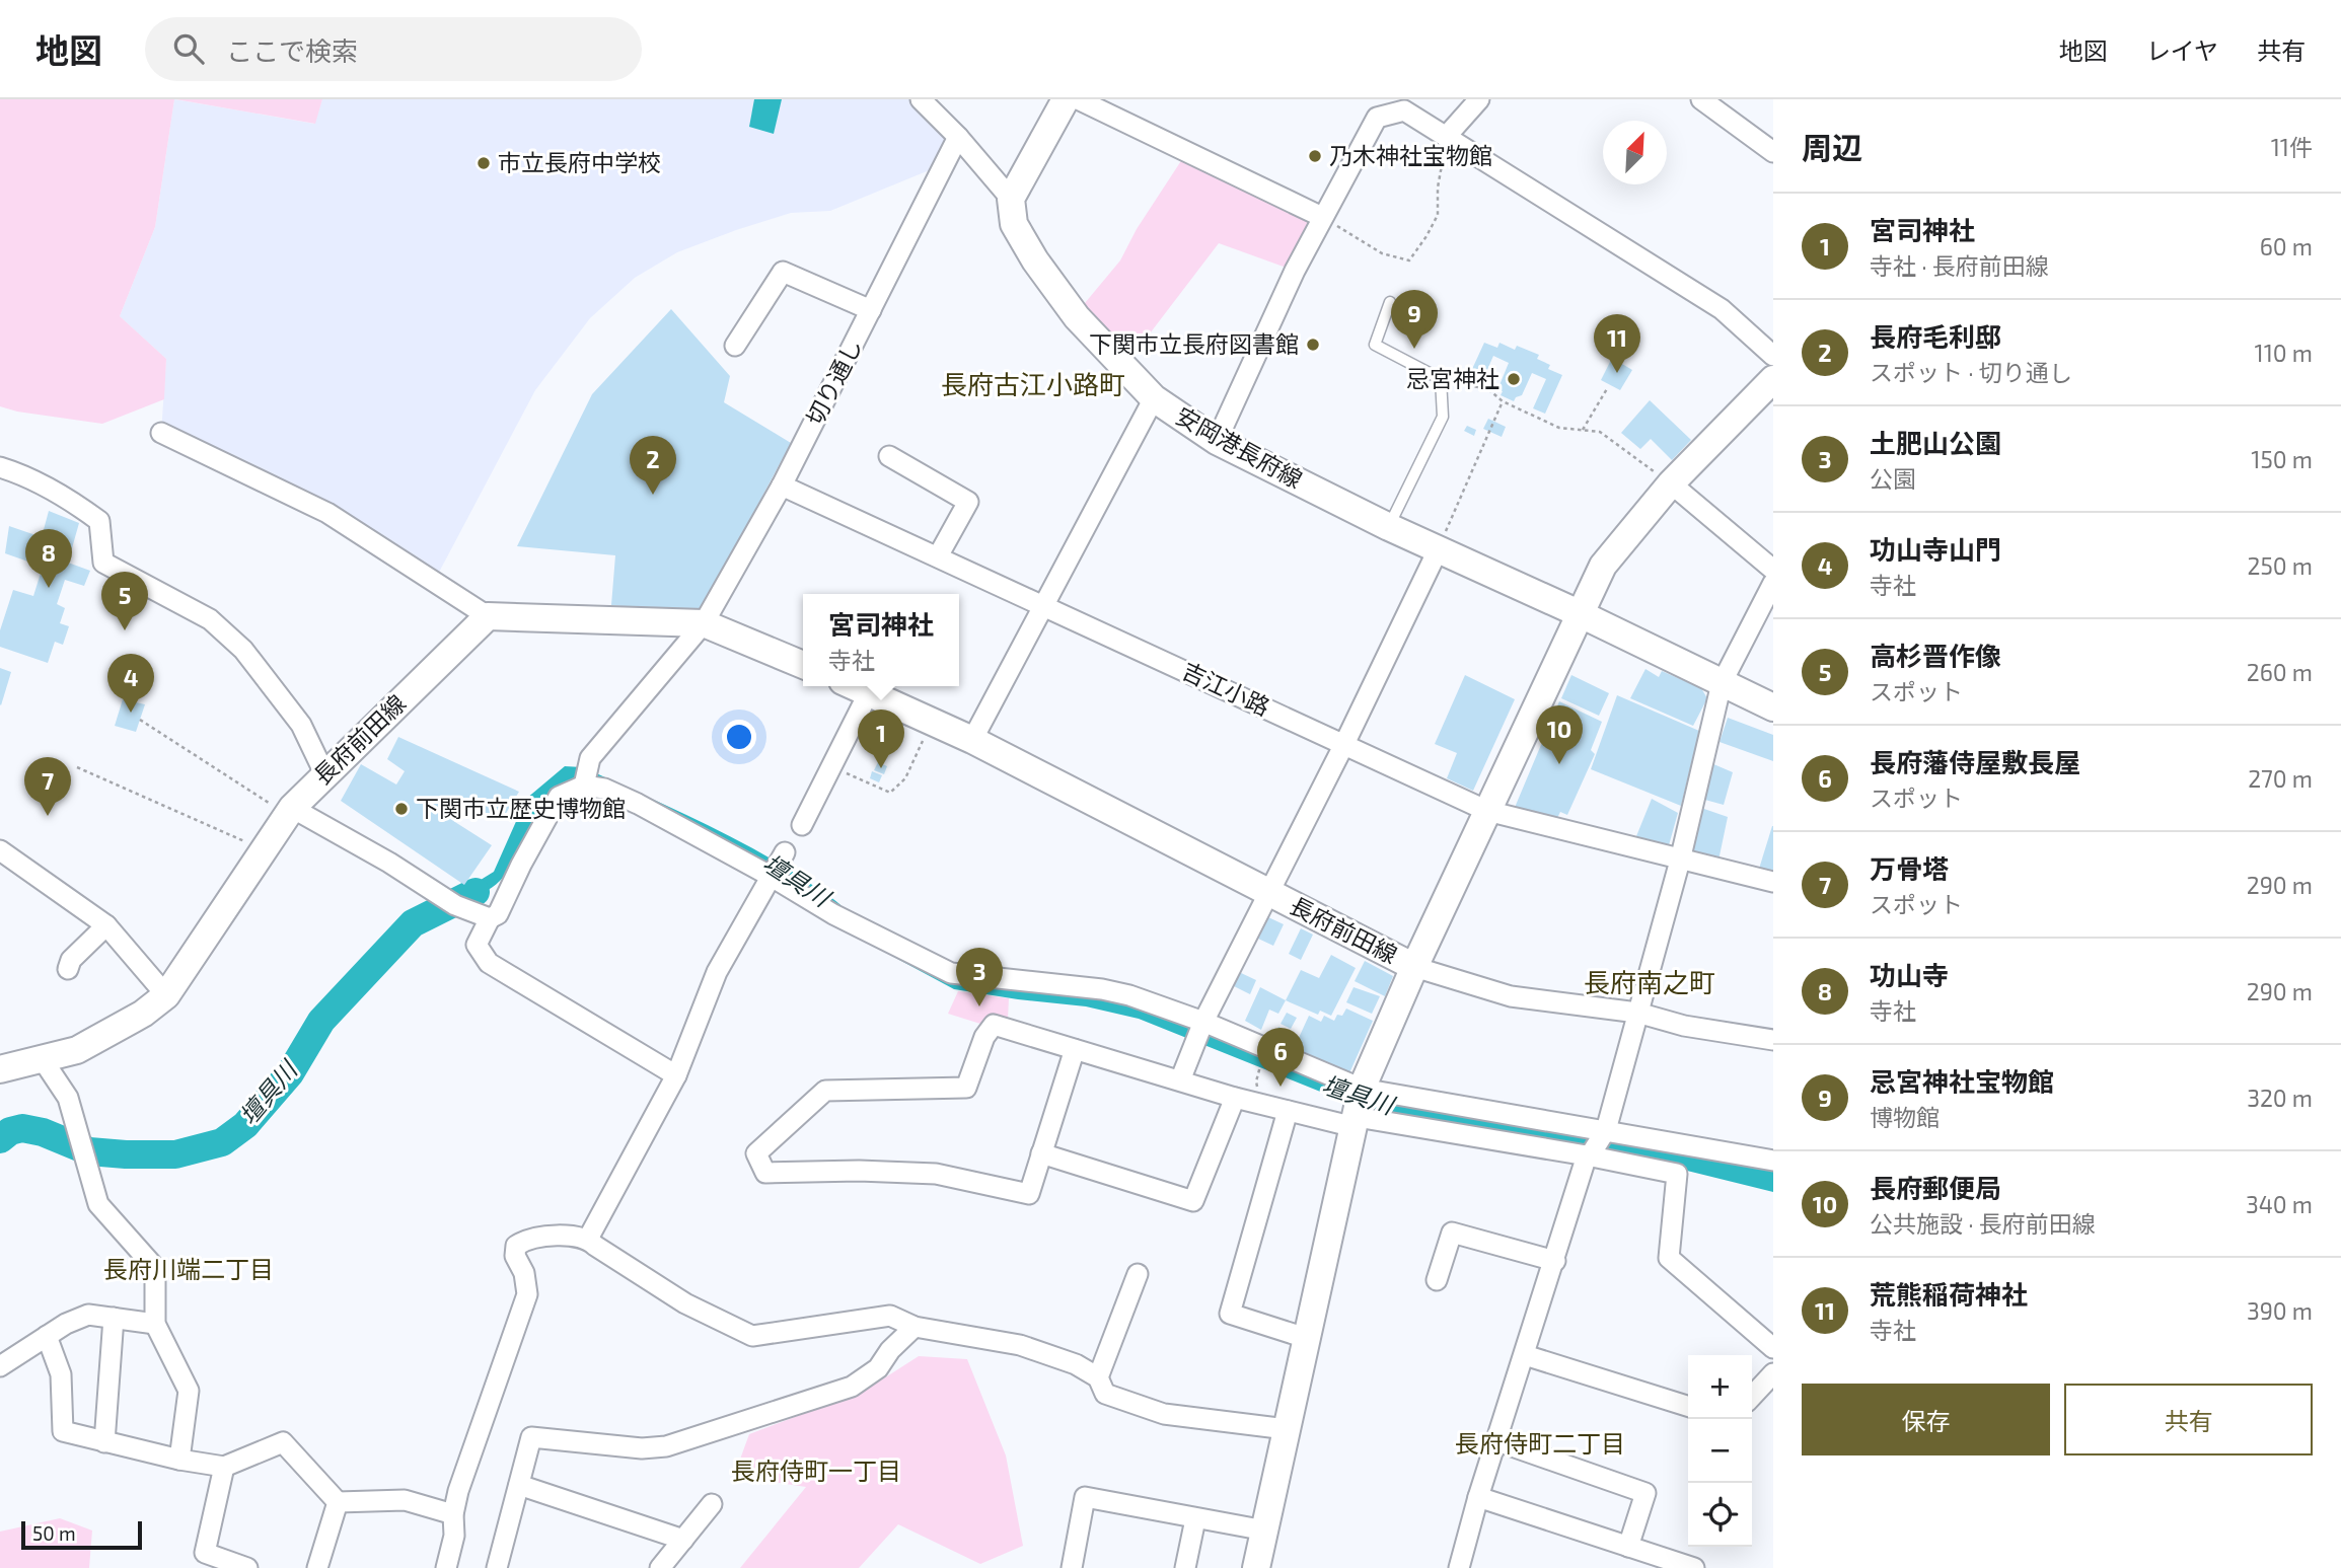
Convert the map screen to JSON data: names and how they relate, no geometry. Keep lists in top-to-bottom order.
{
  "streets": {
    "main road": ["安岡港長府線", "長府前田線"],
    "street": ["切り通し", "吉江小路"]
  },
  "crossings": [
    ["切り通し", "吉江小路"],
    ["安岡港長府線", "長府前田線"],
    ["吉江小路", "長府前田線"]
  ],
  "districts": [
    "長府古江小路町",
    "長府南之町",
    "長府川端二丁目",
    "長府侍町二丁目",
    "長府侍町一丁目"
  ],
  "water": ["壇具川"],
  "places": [
    "乃木神社宝物館",
    "市立長府中学校",
    "下関市立長府図書館",
    "忌宮神社",
    "下関市立歴史博物館"
  ],
  "scale_bar": "50 m",
  "north": "top right",
  "page": {
    "header": "地図",
    "search": "ここで検索",
    "nav": ["地図", "レイヤ", "共有"],
    "heading": ["周辺", "11件"],
    "list": [
      {
        "mark": "1",
        "name": "宮司神社",
        "note": "寺社 · 長府前田線",
        "value": "60 m"
      },
      {
        "mark": "2",
        "name": "長府毛利邸",
        "note": "スポット · 切り通し",
        "value": "110 m"
      },
      {
        "mark": "3",
        "name": "土肥山公園",
        "note": "公園",
        "value": "150 m"
      },
      {
        "mark": "4",
        "name": "功山寺山門",
        "note": "寺社",
        "value": "250 m"
      },
      {
        "mark": "5",
        "name": "高杉晋作像",
        "note": "スポット",
        "value": "260 m"
      },
      {
        "mark": "6",
        "name": "長府藩侍屋敷長屋",
        "note": "スポット",
        "value": "270 m"
      },
      {
        "mark": "7",
        "name": "万骨塔",
        "note": "スポット",
        "value": "290 m"
      },
      {
        "mark": "8",
        "name": "功山寺",
        "note": "寺社",
        "value": "290 m"
      },
      {
        "mark": "9",
        "name": "忌宮神社宝物館",
        "note": "博物館",
        "value": "320 m"
      },
      {
        "mark": "10",
        "name": "長府郵便局",
        "note": "公共施設 · 長府前田線",
        "value": "340 m"
      },
      {
        "mark": "11",
        "name": "荒熊稲荷神社",
        "note": "寺社",
        "value": "390 m"
      }
    ],
    "pins": [
      "9",
      "11",
      "2",
      "8",
      "5",
      "4",
      "10",
      "1",
      "7",
      "3",
      "6"
    ],
    "popup": ["宮司神社", "寺社"],
    "map_buttons": ["+", "−"],
    "buttons": ["保存", "共有"],
    "scale": "50 m"
  }
}
